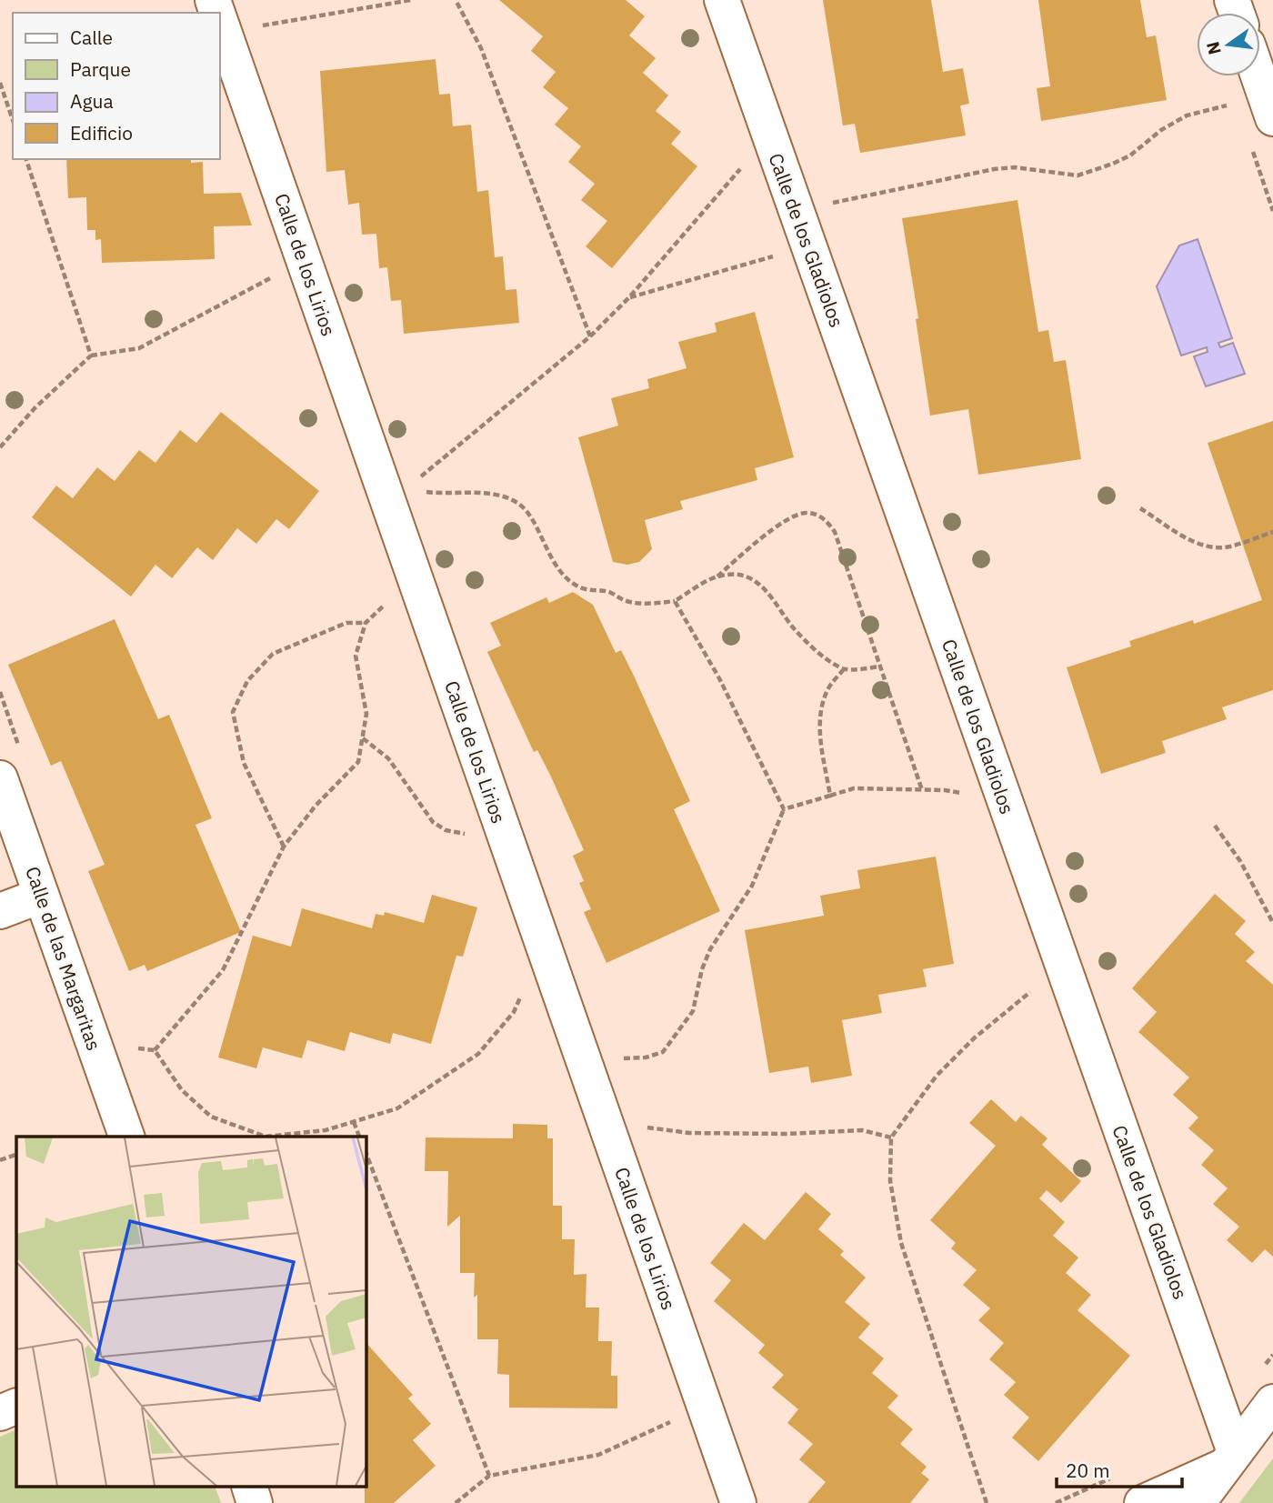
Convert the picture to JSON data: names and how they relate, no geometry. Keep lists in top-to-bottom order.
{
  "streets": {
    "street": ["Calle de los Gladiolos", "Calle de los Lirios", "Calle de las Margaritas"]
  },
  "legend": [
    "Calle",
    "Parque",
    "Agua",
    "Edificio"
  ],
  "scale_bar": "20 m",
  "north": "left"
}
